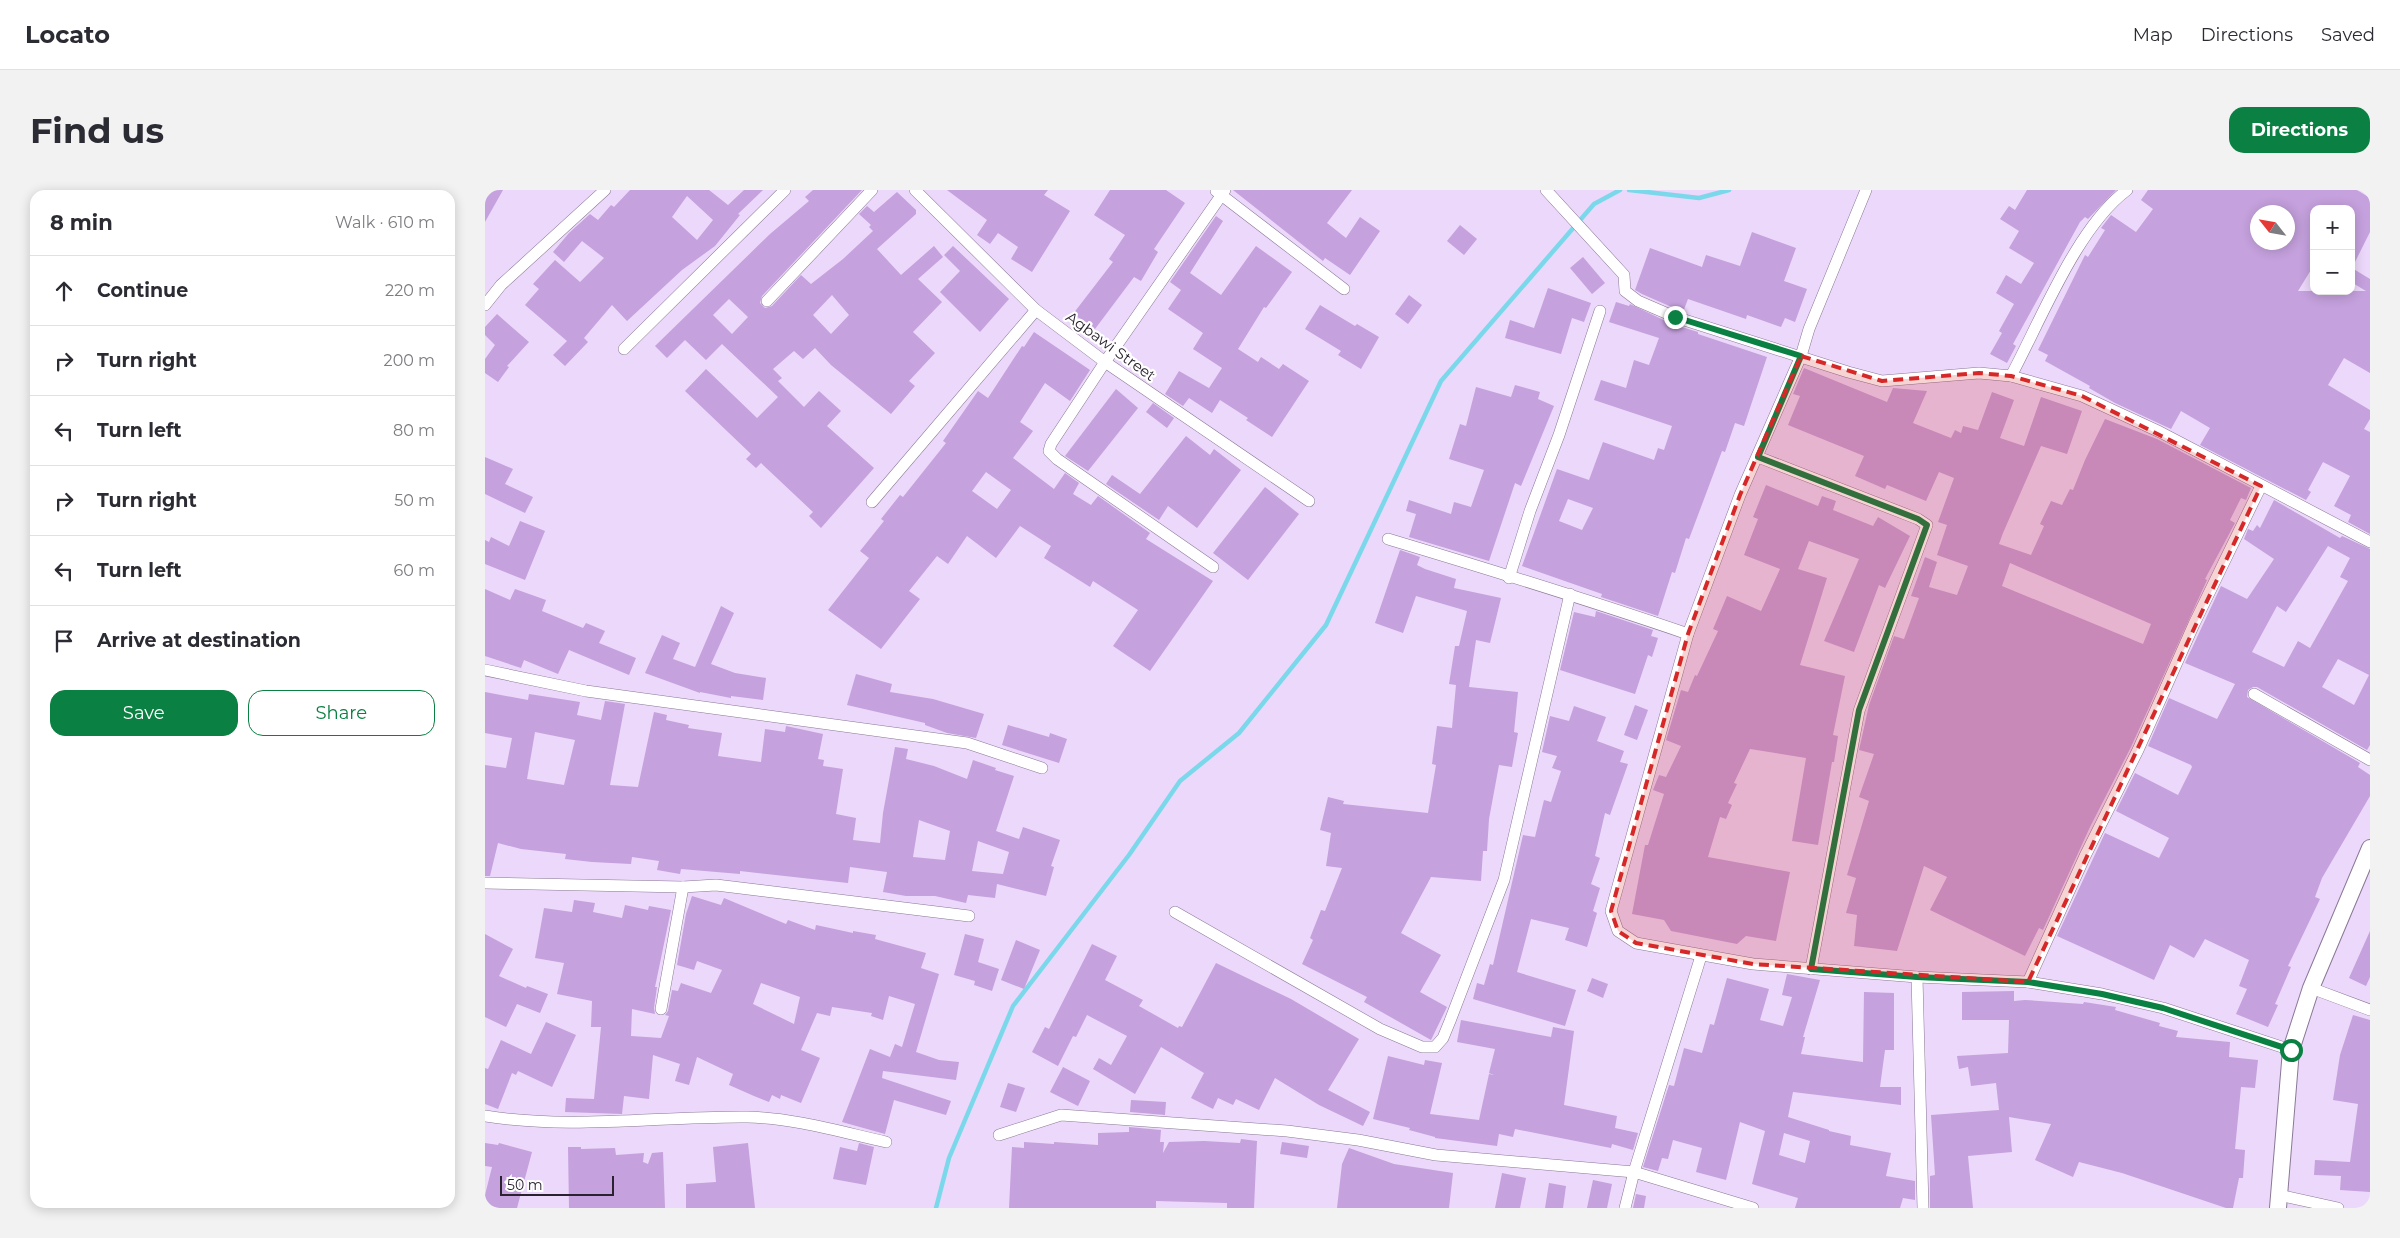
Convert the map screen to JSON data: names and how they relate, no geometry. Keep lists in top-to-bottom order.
{
  "streets": {
    "street": ["Agbawi Street"]
  },
  "scale_bar": "50 m",
  "north": "top left",
  "page": {
    "header": "Locato",
    "nav": ["Map", "Directions", "Saved"],
    "buttons": [
      "Directions",
      ["Save", "Share"]
    ],
    "title": "Find us",
    "heading": ["8 min", "Walk · 610 m"],
    "map_buttons": ["+", "−"],
    "list": [
      ["Continue", "220 m"],
      ["Turn right", "200 m"],
      ["Turn left", "80 m"],
      ["Turn right", "50 m"],
      ["Turn left", "60 m"],
      "Arrive at destination"
    ],
    "scale": "50 m"
  }
}
